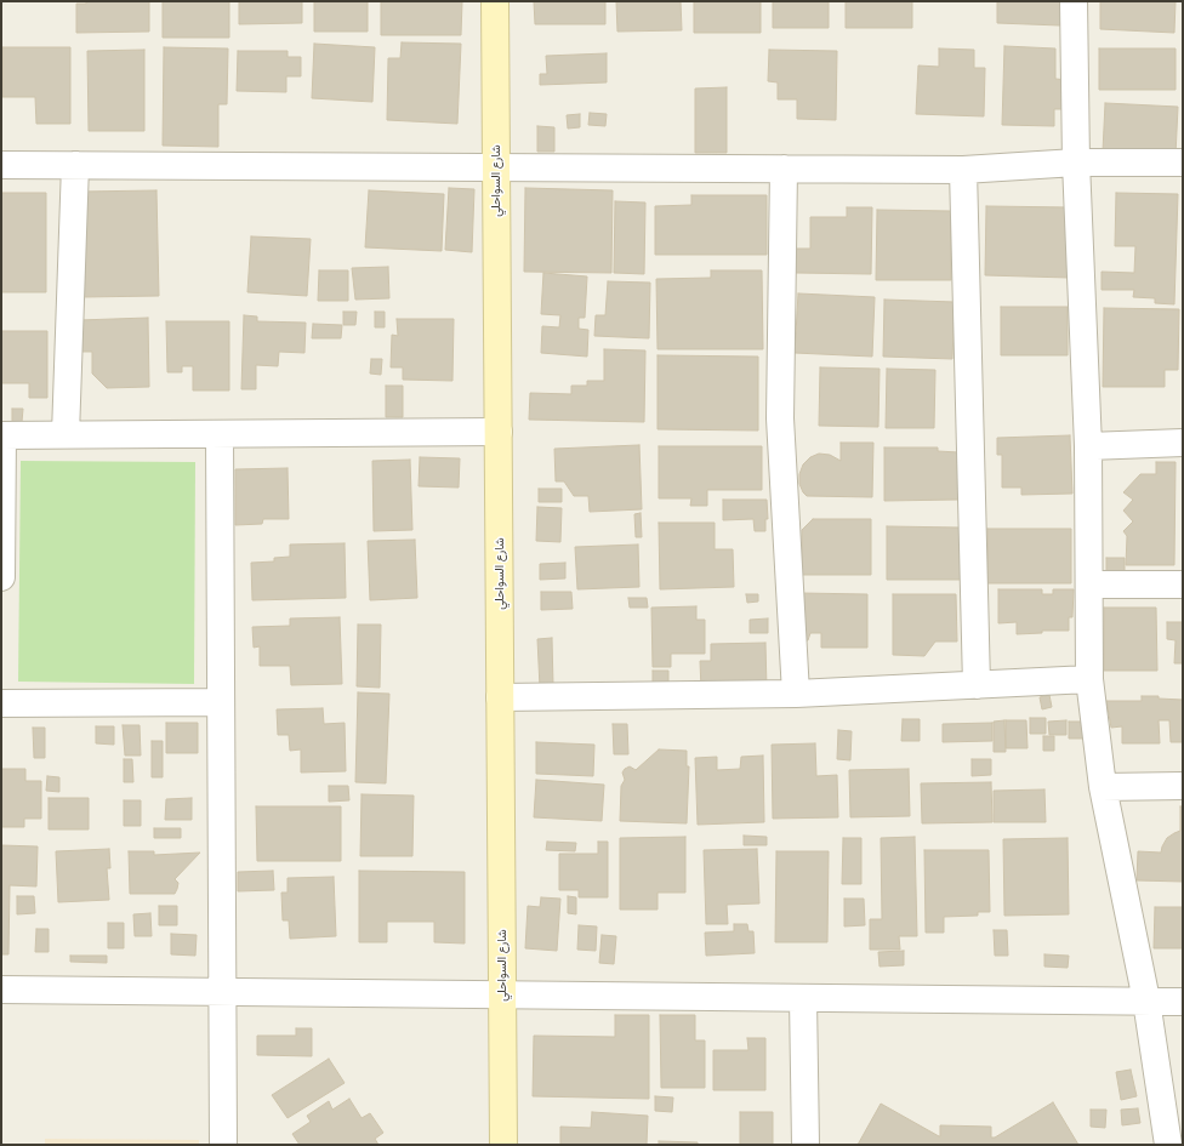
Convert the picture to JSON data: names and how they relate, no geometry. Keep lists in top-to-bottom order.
{
  "streets": {
    "street": ["شارع السواحلي"]
  }
}
